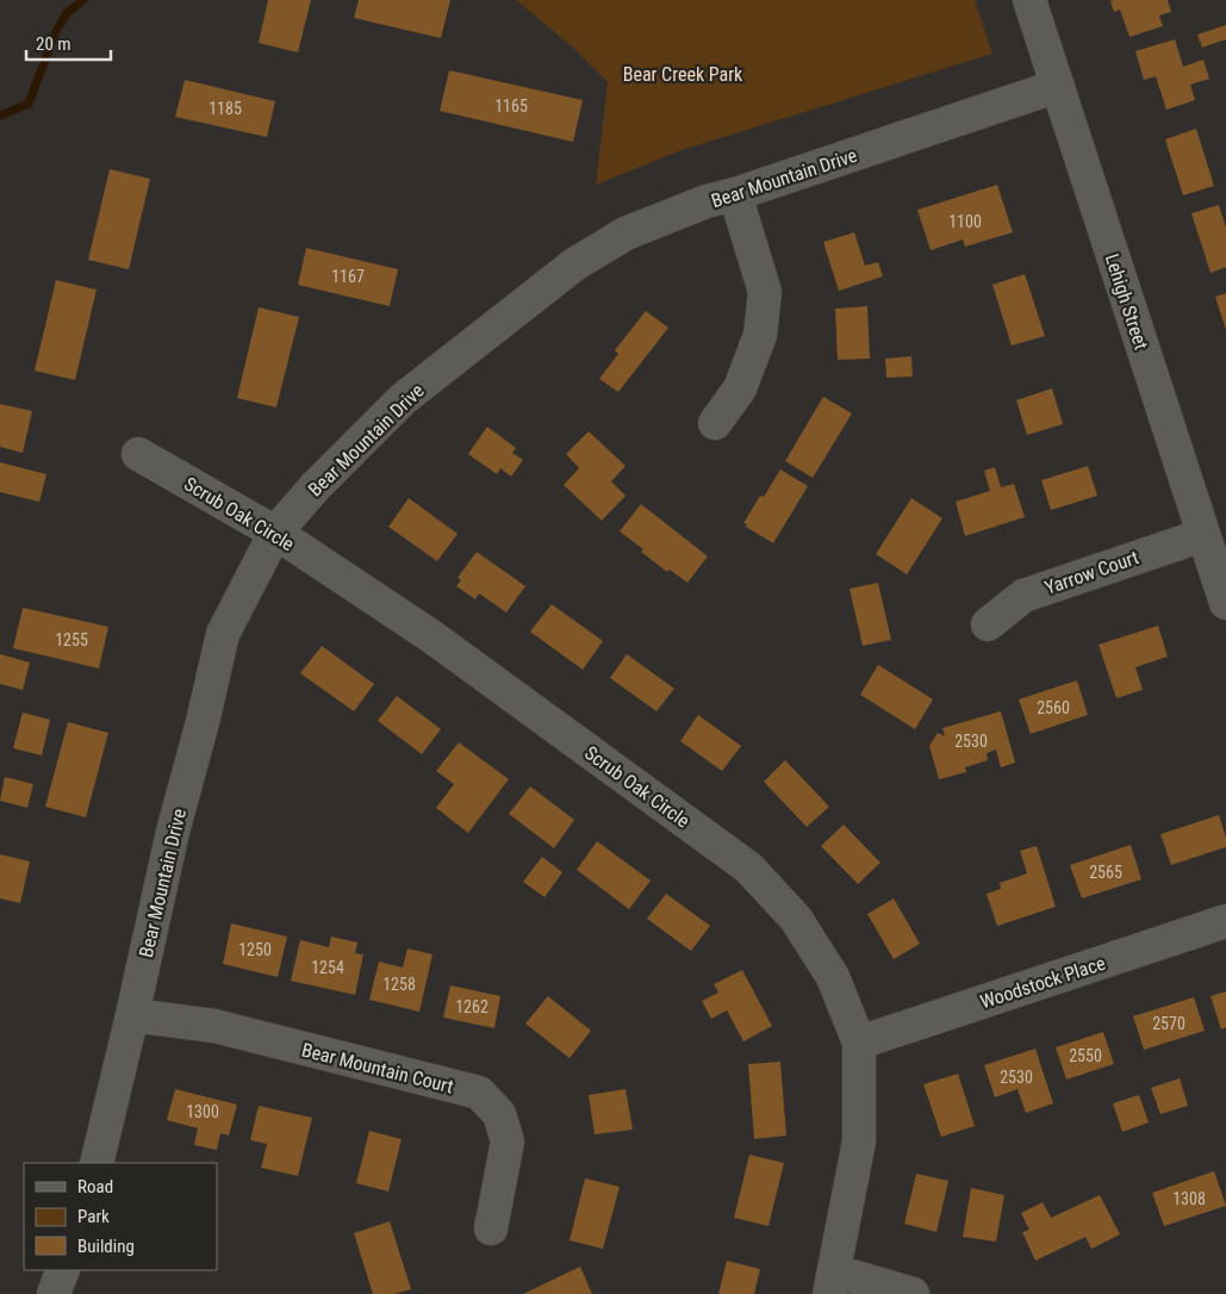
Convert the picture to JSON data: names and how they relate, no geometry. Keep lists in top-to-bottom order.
{
  "streets": {
    "street": [
      "Bear Mountain Drive",
      "Lehigh Street",
      "Scrub Oak Circle",
      "Yarrow Court",
      "Woodstock Place",
      "Bear Mountain Court"
    ]
  },
  "crossings": [
    ["Bear Mountain Drive", "Lehigh Street"],
    ["Bear Mountain Drive", "Scrub Oak Circle"],
    ["Bear Mountain Drive", "Bear Mountain Court"],
    ["Lehigh Street", "Yarrow Court"],
    ["Scrub Oak Circle", "Woodstock Place"]
  ],
  "parks": ["Bear Creek Park"],
  "house_numbers": [
    "1165",
    "1185",
    "1100",
    "1167",
    "1255",
    "2560",
    "2530",
    "2565",
    "1250",
    "1254",
    "1258",
    "1262",
    "2570",
    "2550",
    "2530",
    "1300",
    "1308"
  ],
  "legend": ["Road", "Park", "Building"],
  "scale_bar": "20 m"
}
